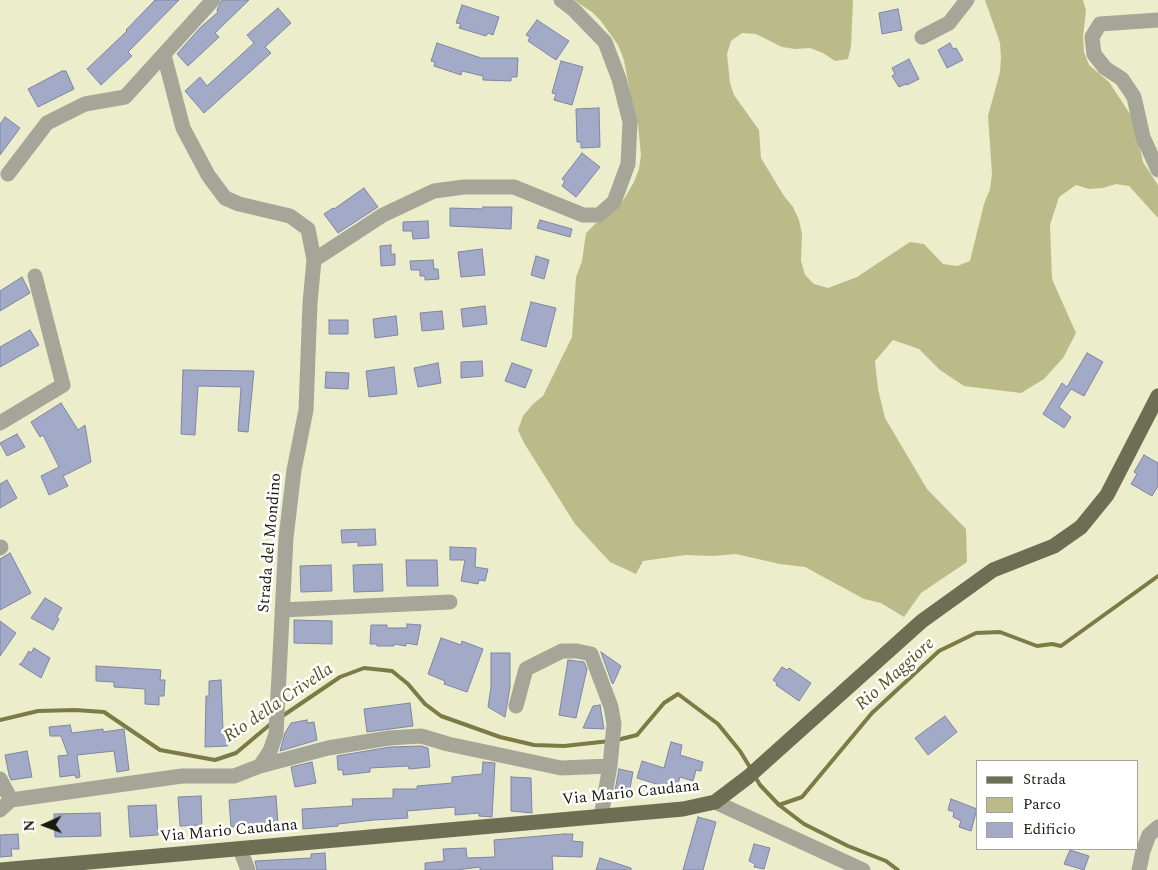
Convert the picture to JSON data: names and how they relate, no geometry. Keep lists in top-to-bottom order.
{
  "streets": {
    "main road": ["Via Mario Caudana"],
    "street": ["Strada del Mondino"]
  },
  "water": ["Rio Maggiore", "Rio della Crivella"],
  "legend": ["Strada", "Parco", "Edificio"],
  "north": "left"
}
